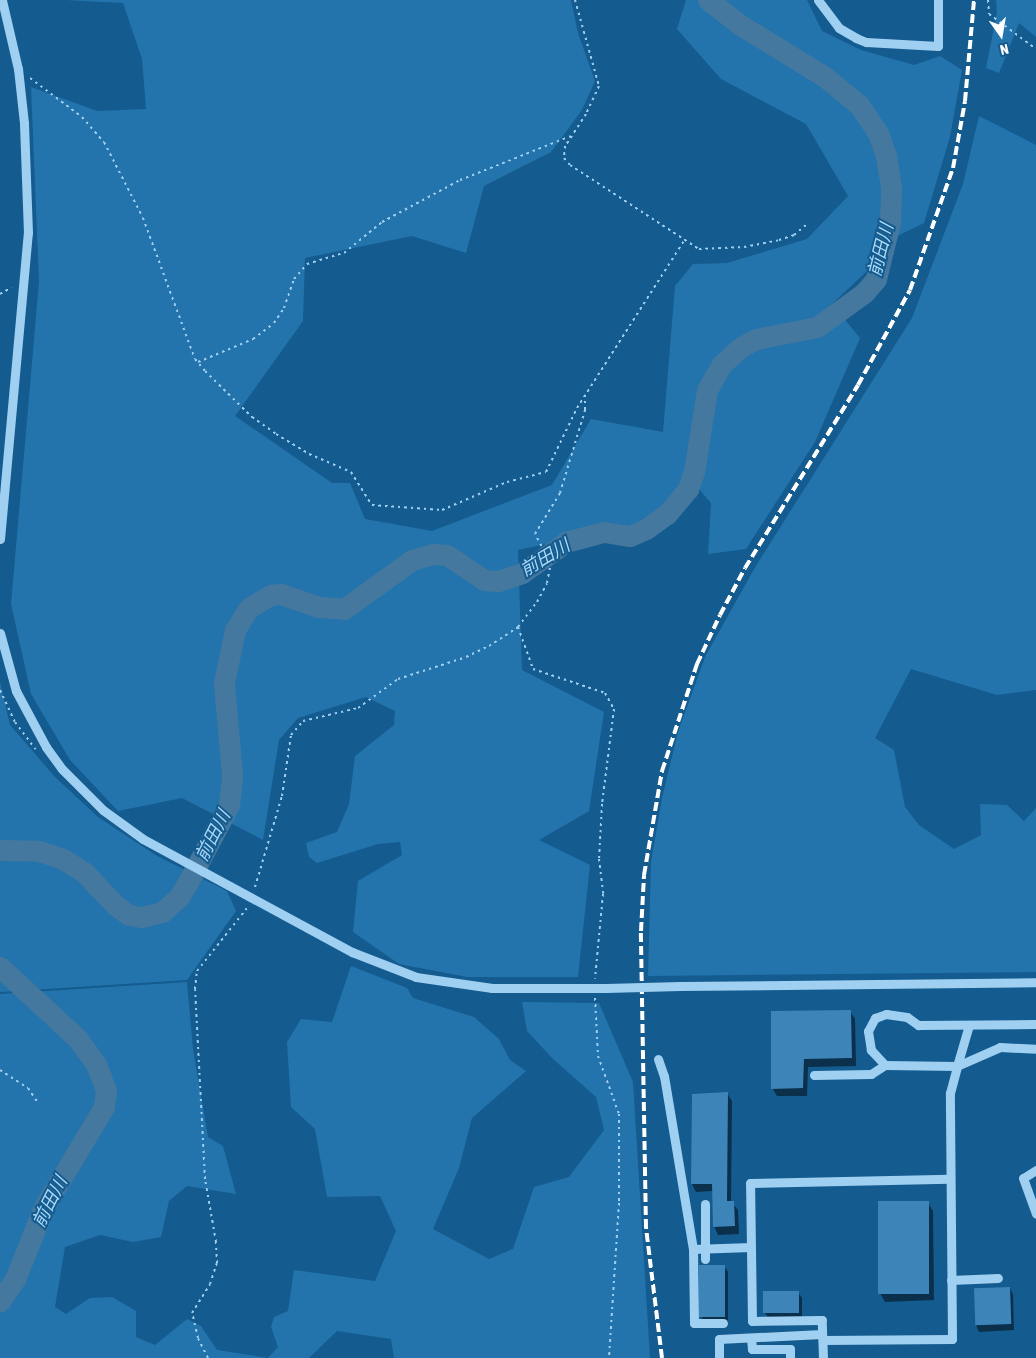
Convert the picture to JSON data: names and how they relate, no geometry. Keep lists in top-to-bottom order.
{
  "water": ["前田川"],
  "north": "bottom"
}
